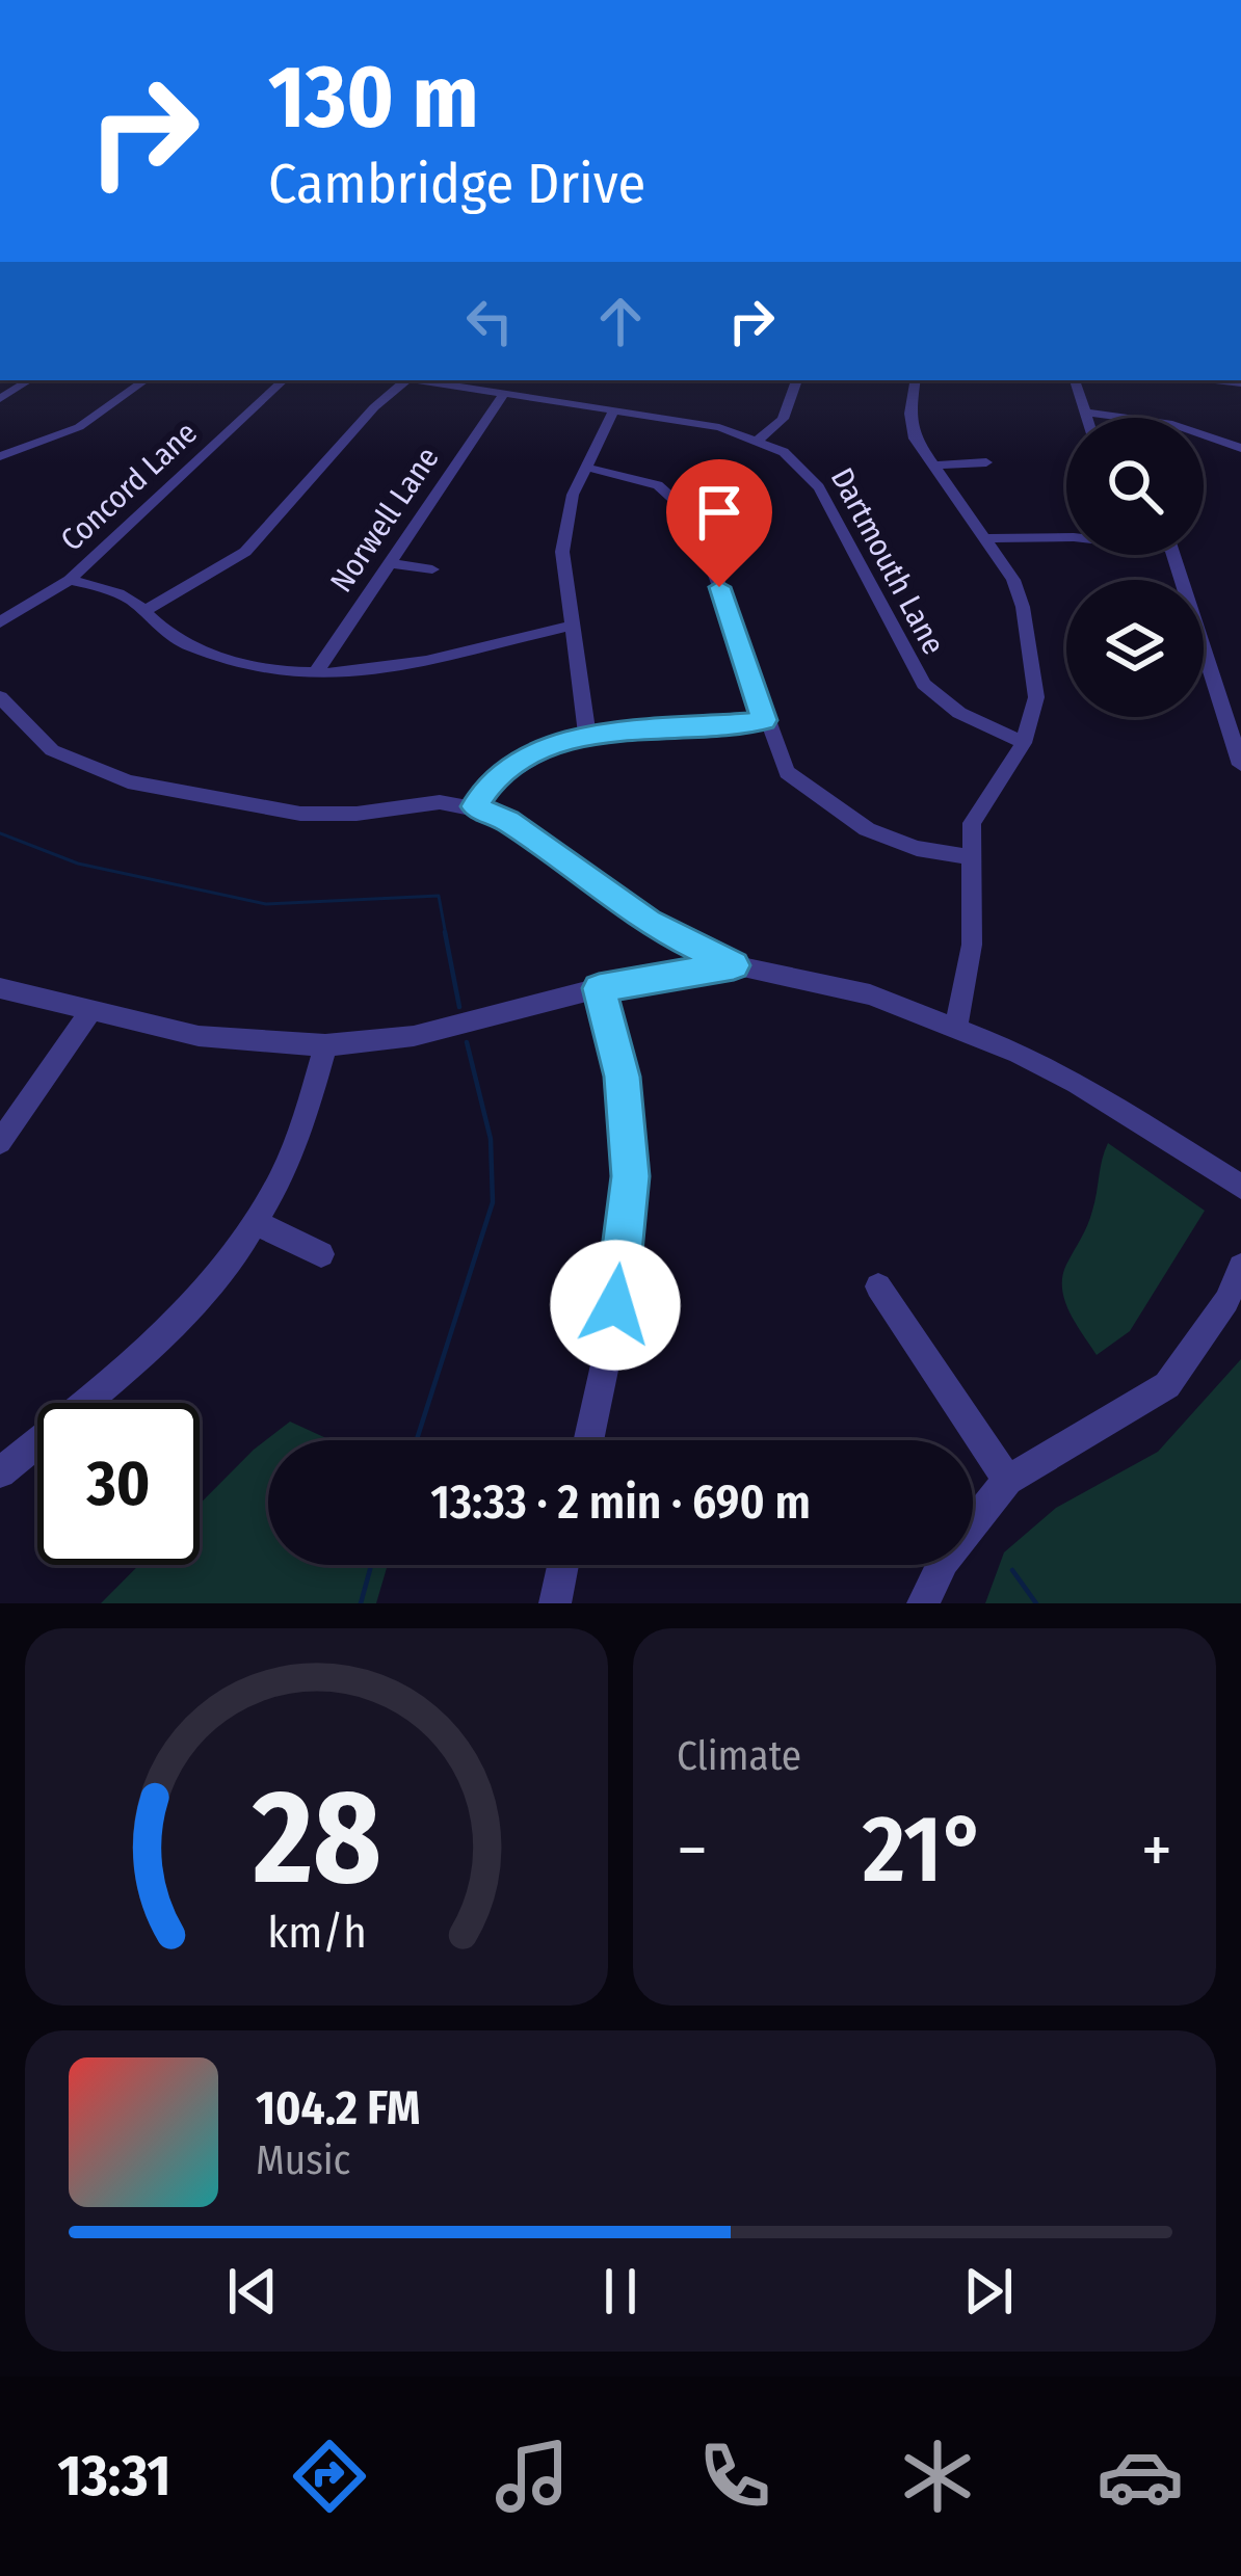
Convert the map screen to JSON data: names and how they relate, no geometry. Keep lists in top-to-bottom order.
{
  "streets": {
    "street": ["Concord Lane", "Norwell Lane", "Dartmouth Lane"]
  },
  "crossings": [
    ["Norwell Lane", "Dartmouth Lane"]
  ],
  "page": {
    "turn": ["130 m", "Cambridge Drive"],
    "limit": "30",
    "trip": "13:33 · 2 min · 690 m",
    "tile": "Climate",
    "heat": ["−", "21°", "+"],
    "song": ["104.2 FM", "Music"],
    "tabs": "13:31",
    "gauge": ["28", "km/h"]
  }
}
